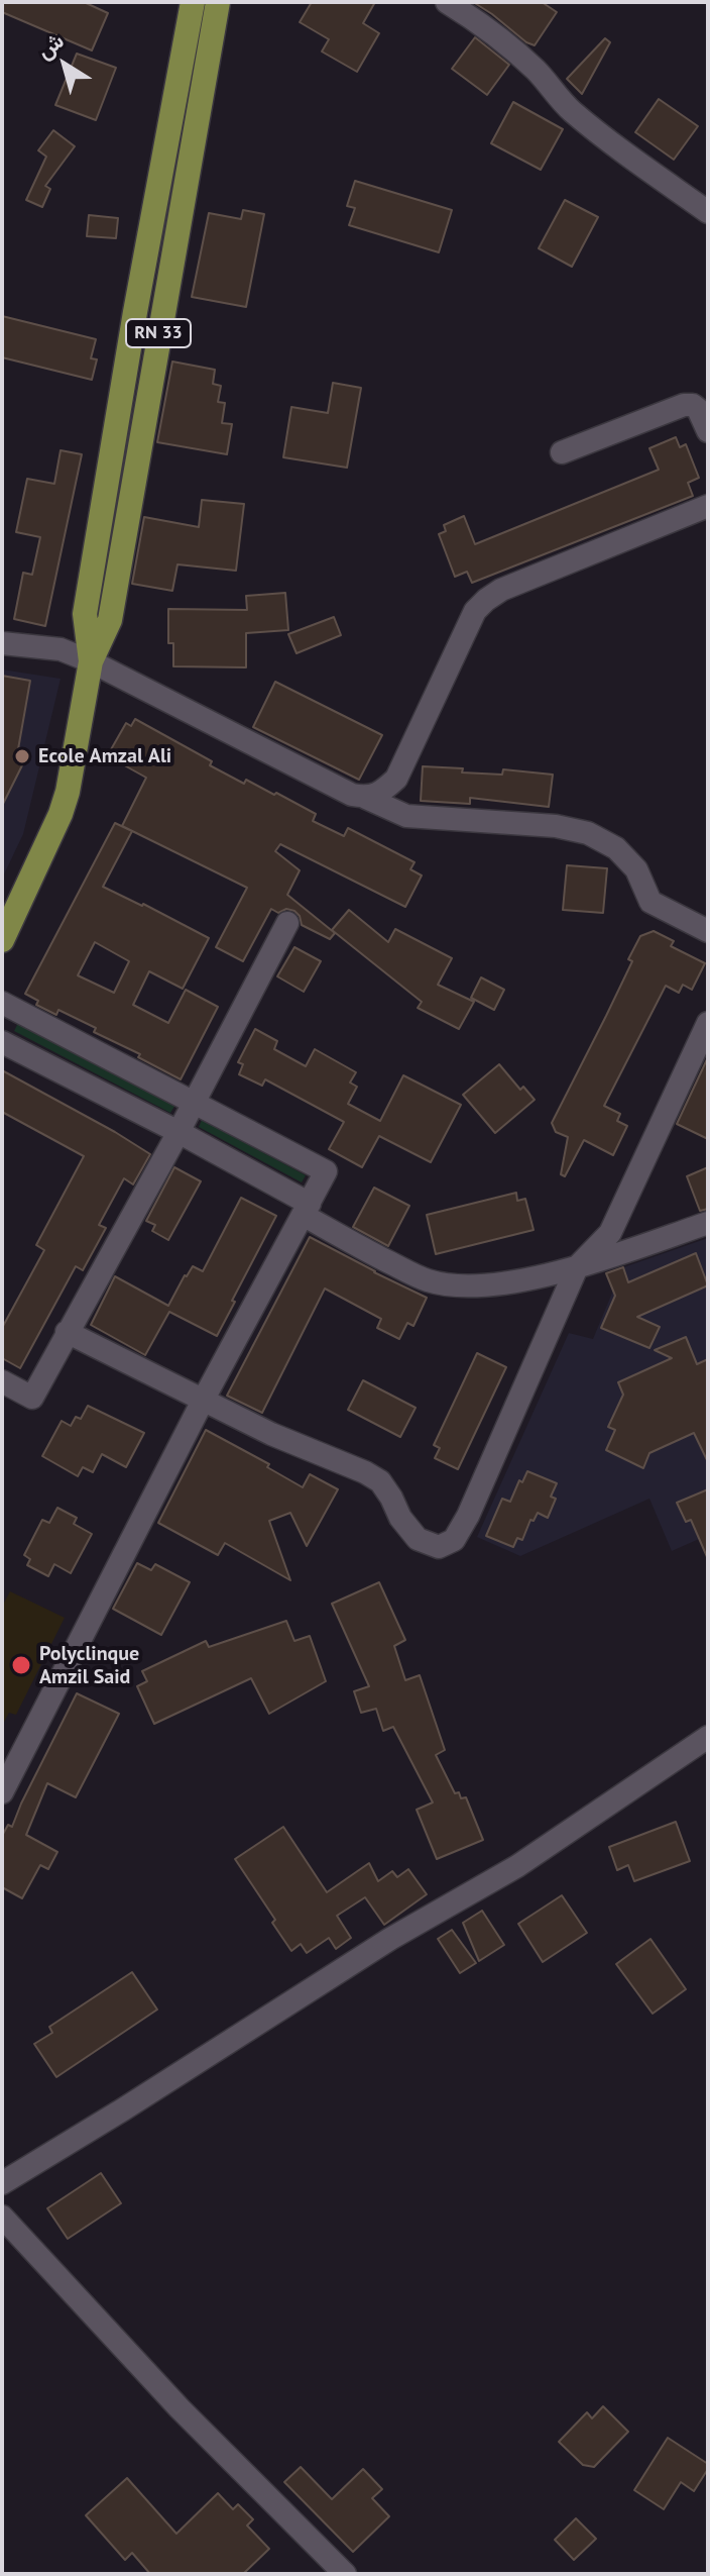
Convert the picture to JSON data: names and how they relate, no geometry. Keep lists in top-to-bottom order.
{
  "streets": {
    "main road": ["RN 33"]
  },
  "places": ["Ecole Amzal Ali", "Polyclinque Amzil Said"],
  "north": "top left"
}
